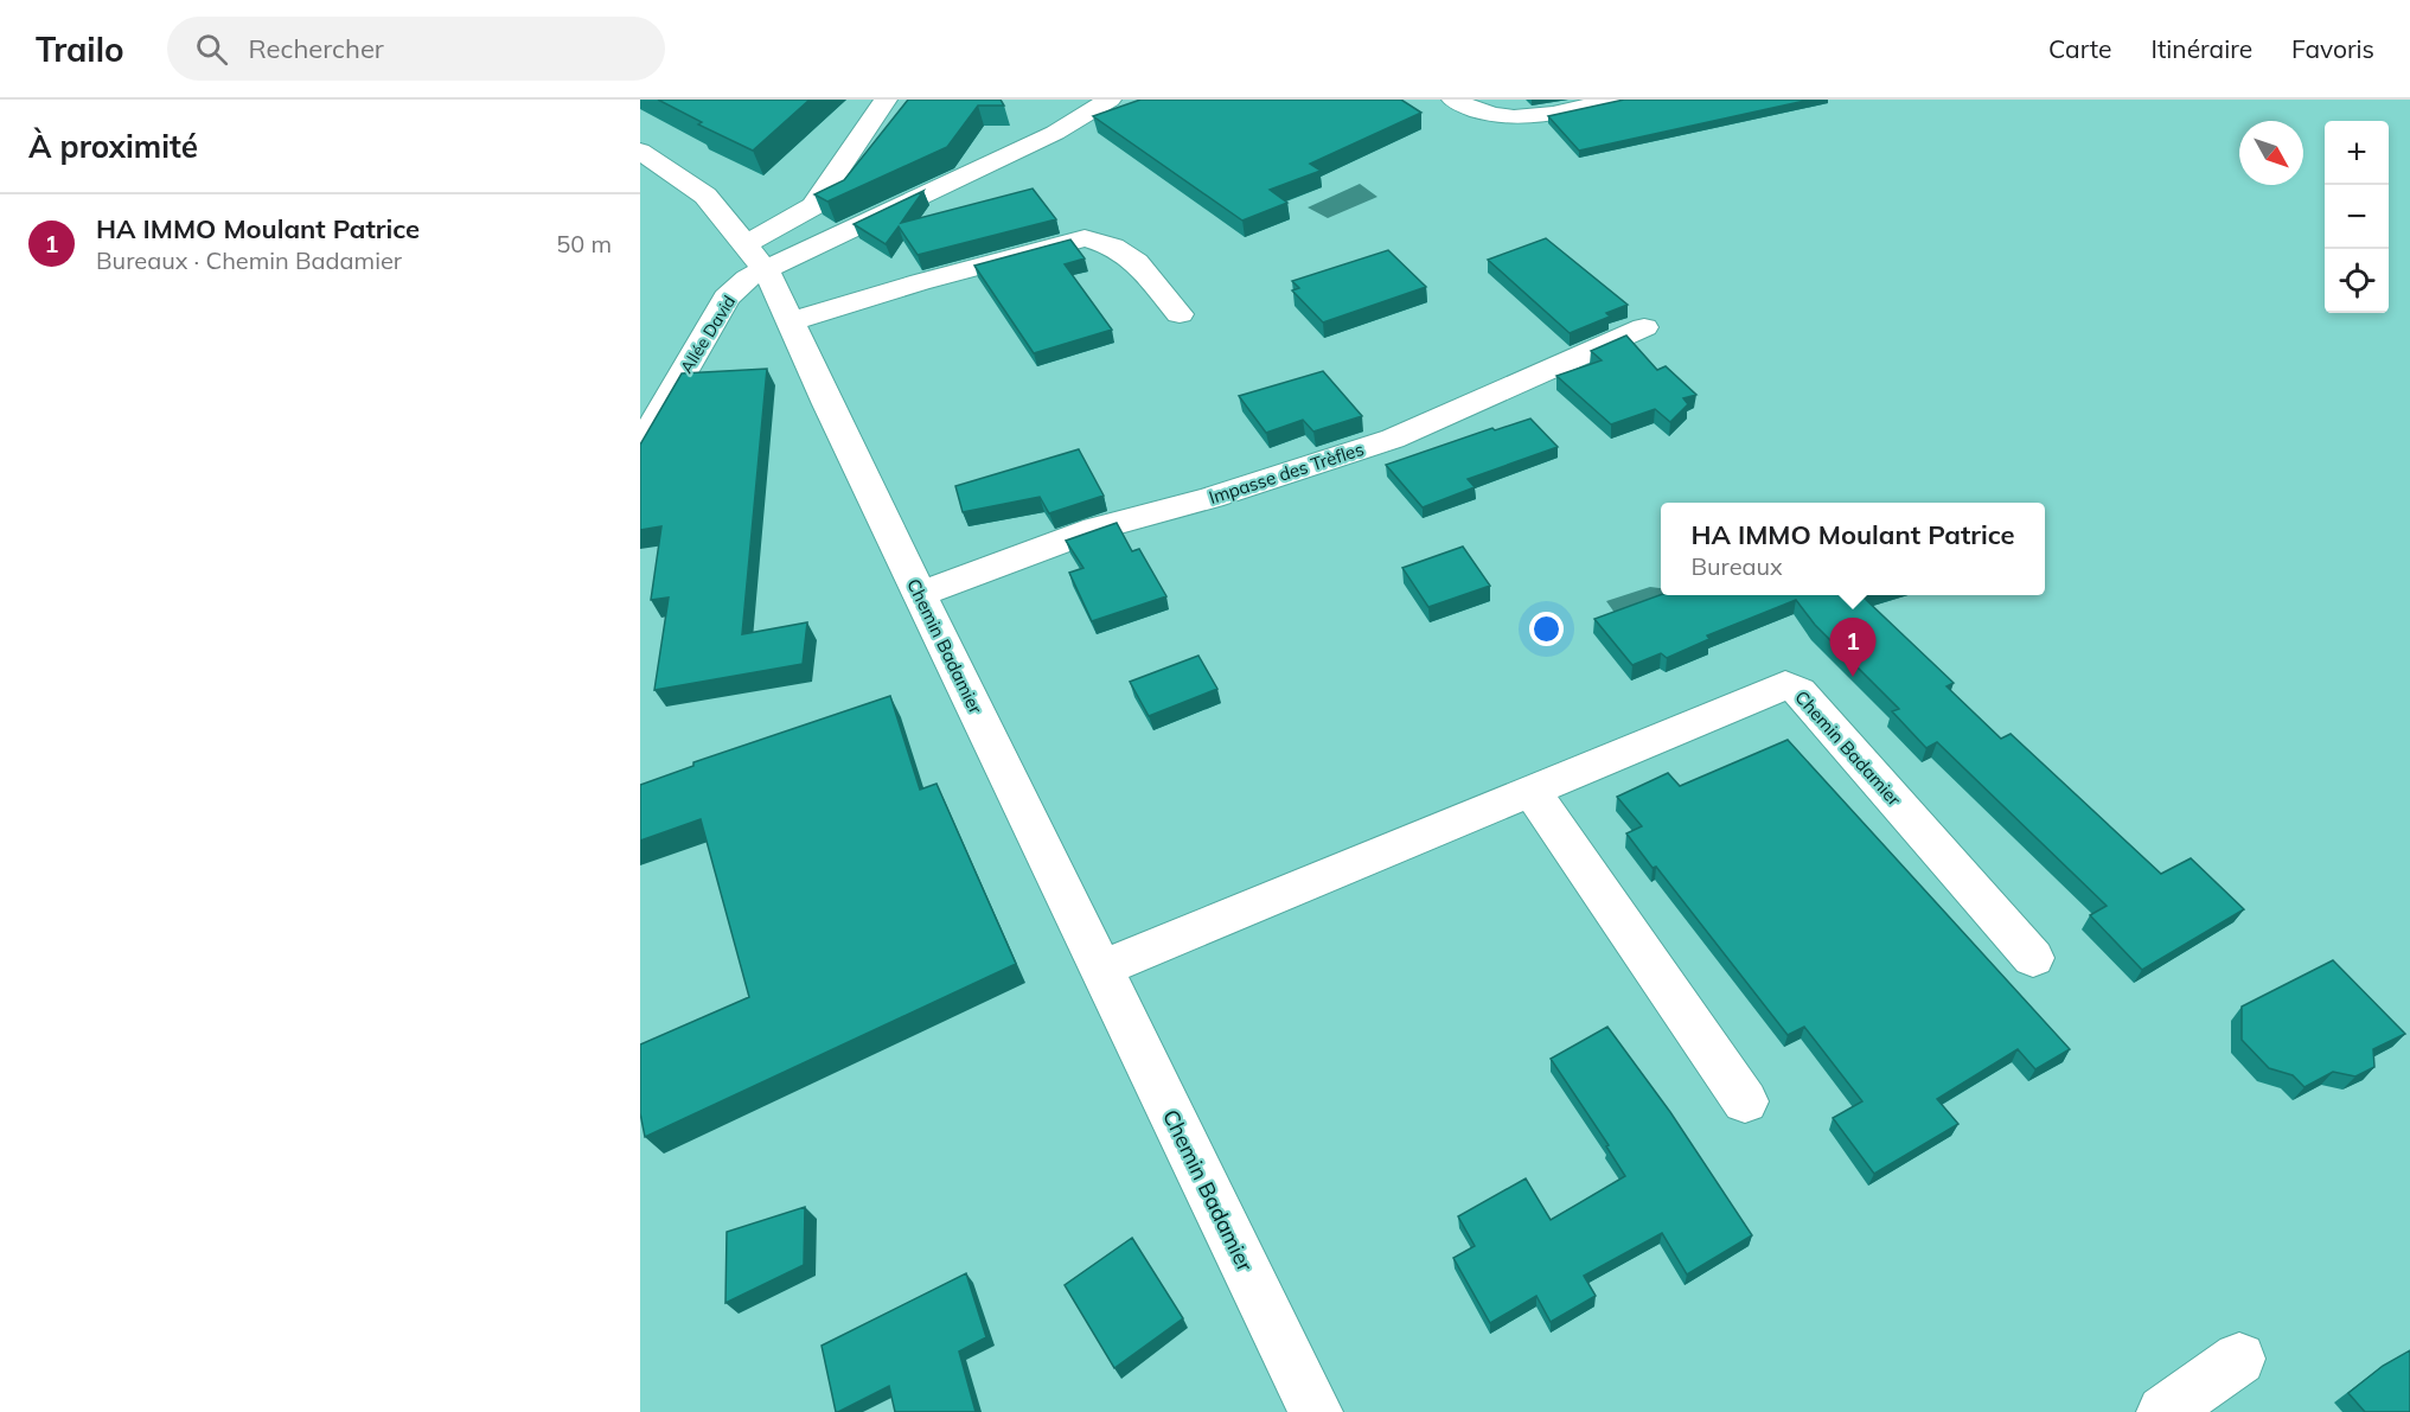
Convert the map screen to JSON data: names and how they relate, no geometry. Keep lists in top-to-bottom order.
{
  "streets": {
    "street": ["Allée David", "Impasse des Trèfles", "Chemin Badamier"]
  },
  "crossings": [
    ["Allée David", "Chemin Badamier"],
    ["Impasse des Trèfles", "Chemin Badamier"]
  ],
  "north": "bottom right",
  "page": {
    "header": "Trailo",
    "search": "Rechercher",
    "nav": ["Carte", "Itinéraire", "Favoris"],
    "heading": "À proximité",
    "map_buttons": ["+", "−"],
    "list": [
      {
        "mark": "1",
        "name": "HA IMMO Moulant Patrice",
        "note": "Bureaux · Chemin Badamier",
        "value": "50 m"
      }
    ],
    "popup": ["HA IMMO Moulant Patrice", "Bureaux"],
    "pins": "1"
  }
}
